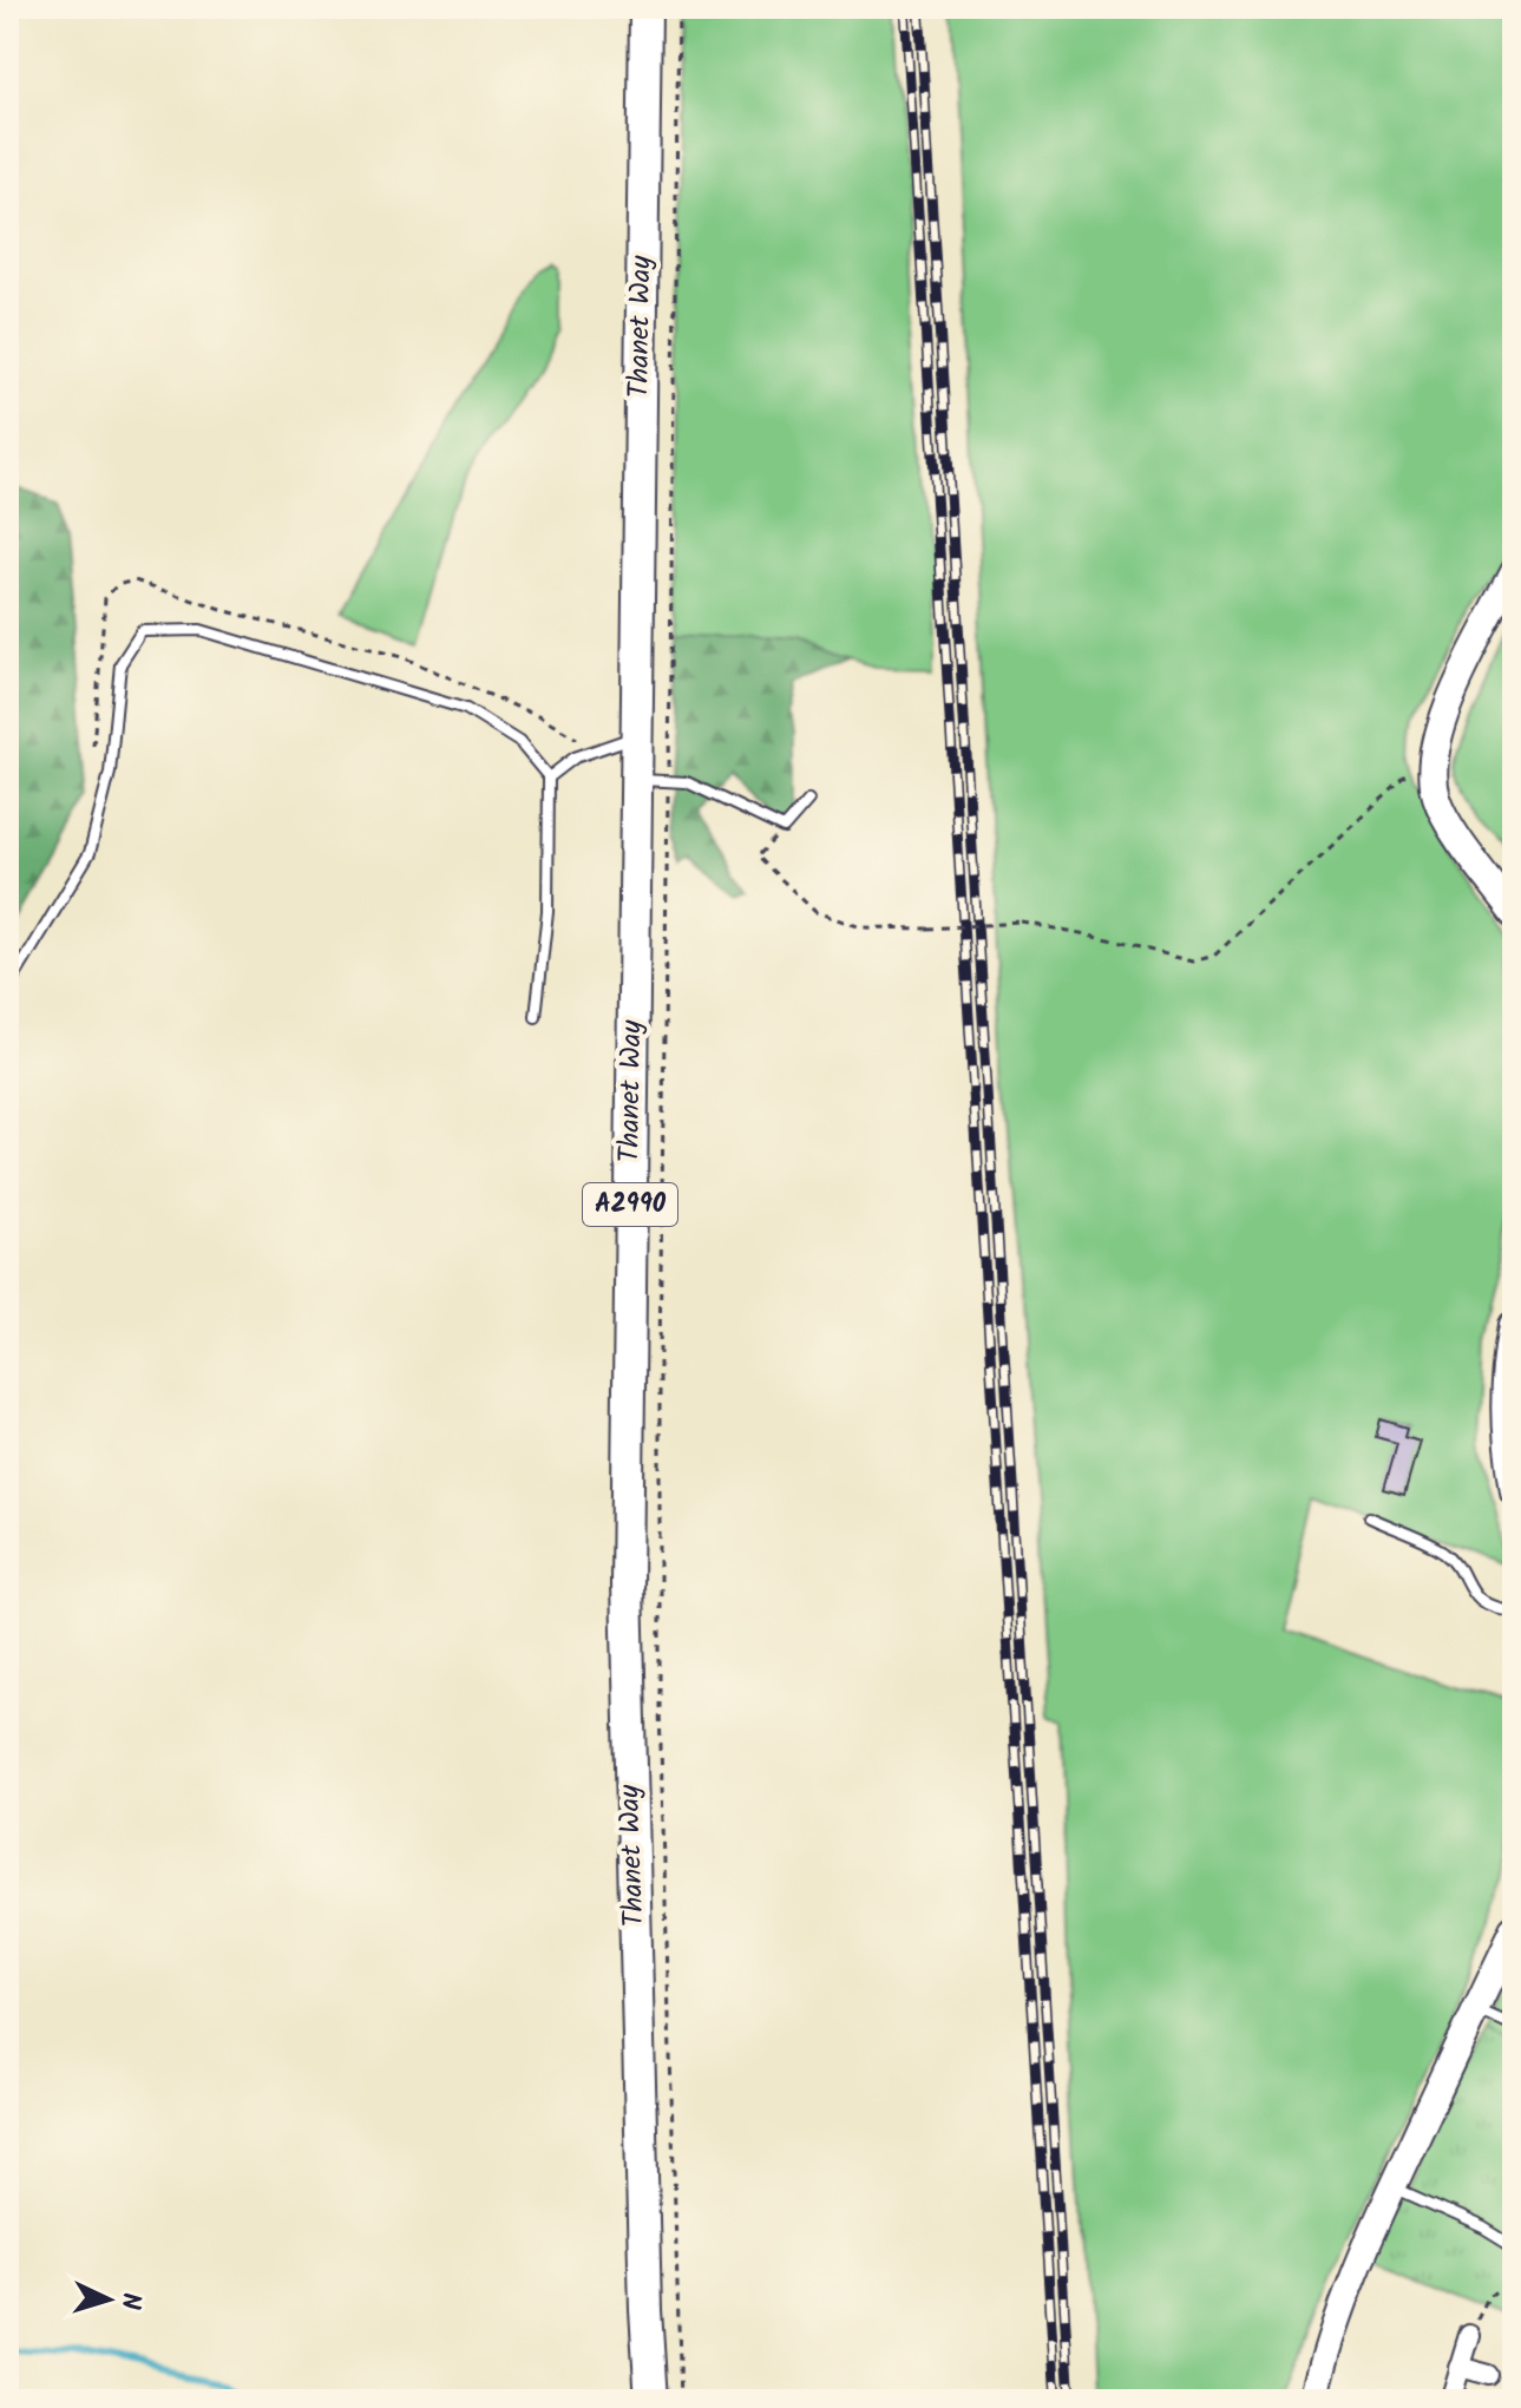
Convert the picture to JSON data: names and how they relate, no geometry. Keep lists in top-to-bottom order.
{
  "streets": {
    "main road": ["Thanet Way", "A2990"]
  },
  "north": "right"
}
